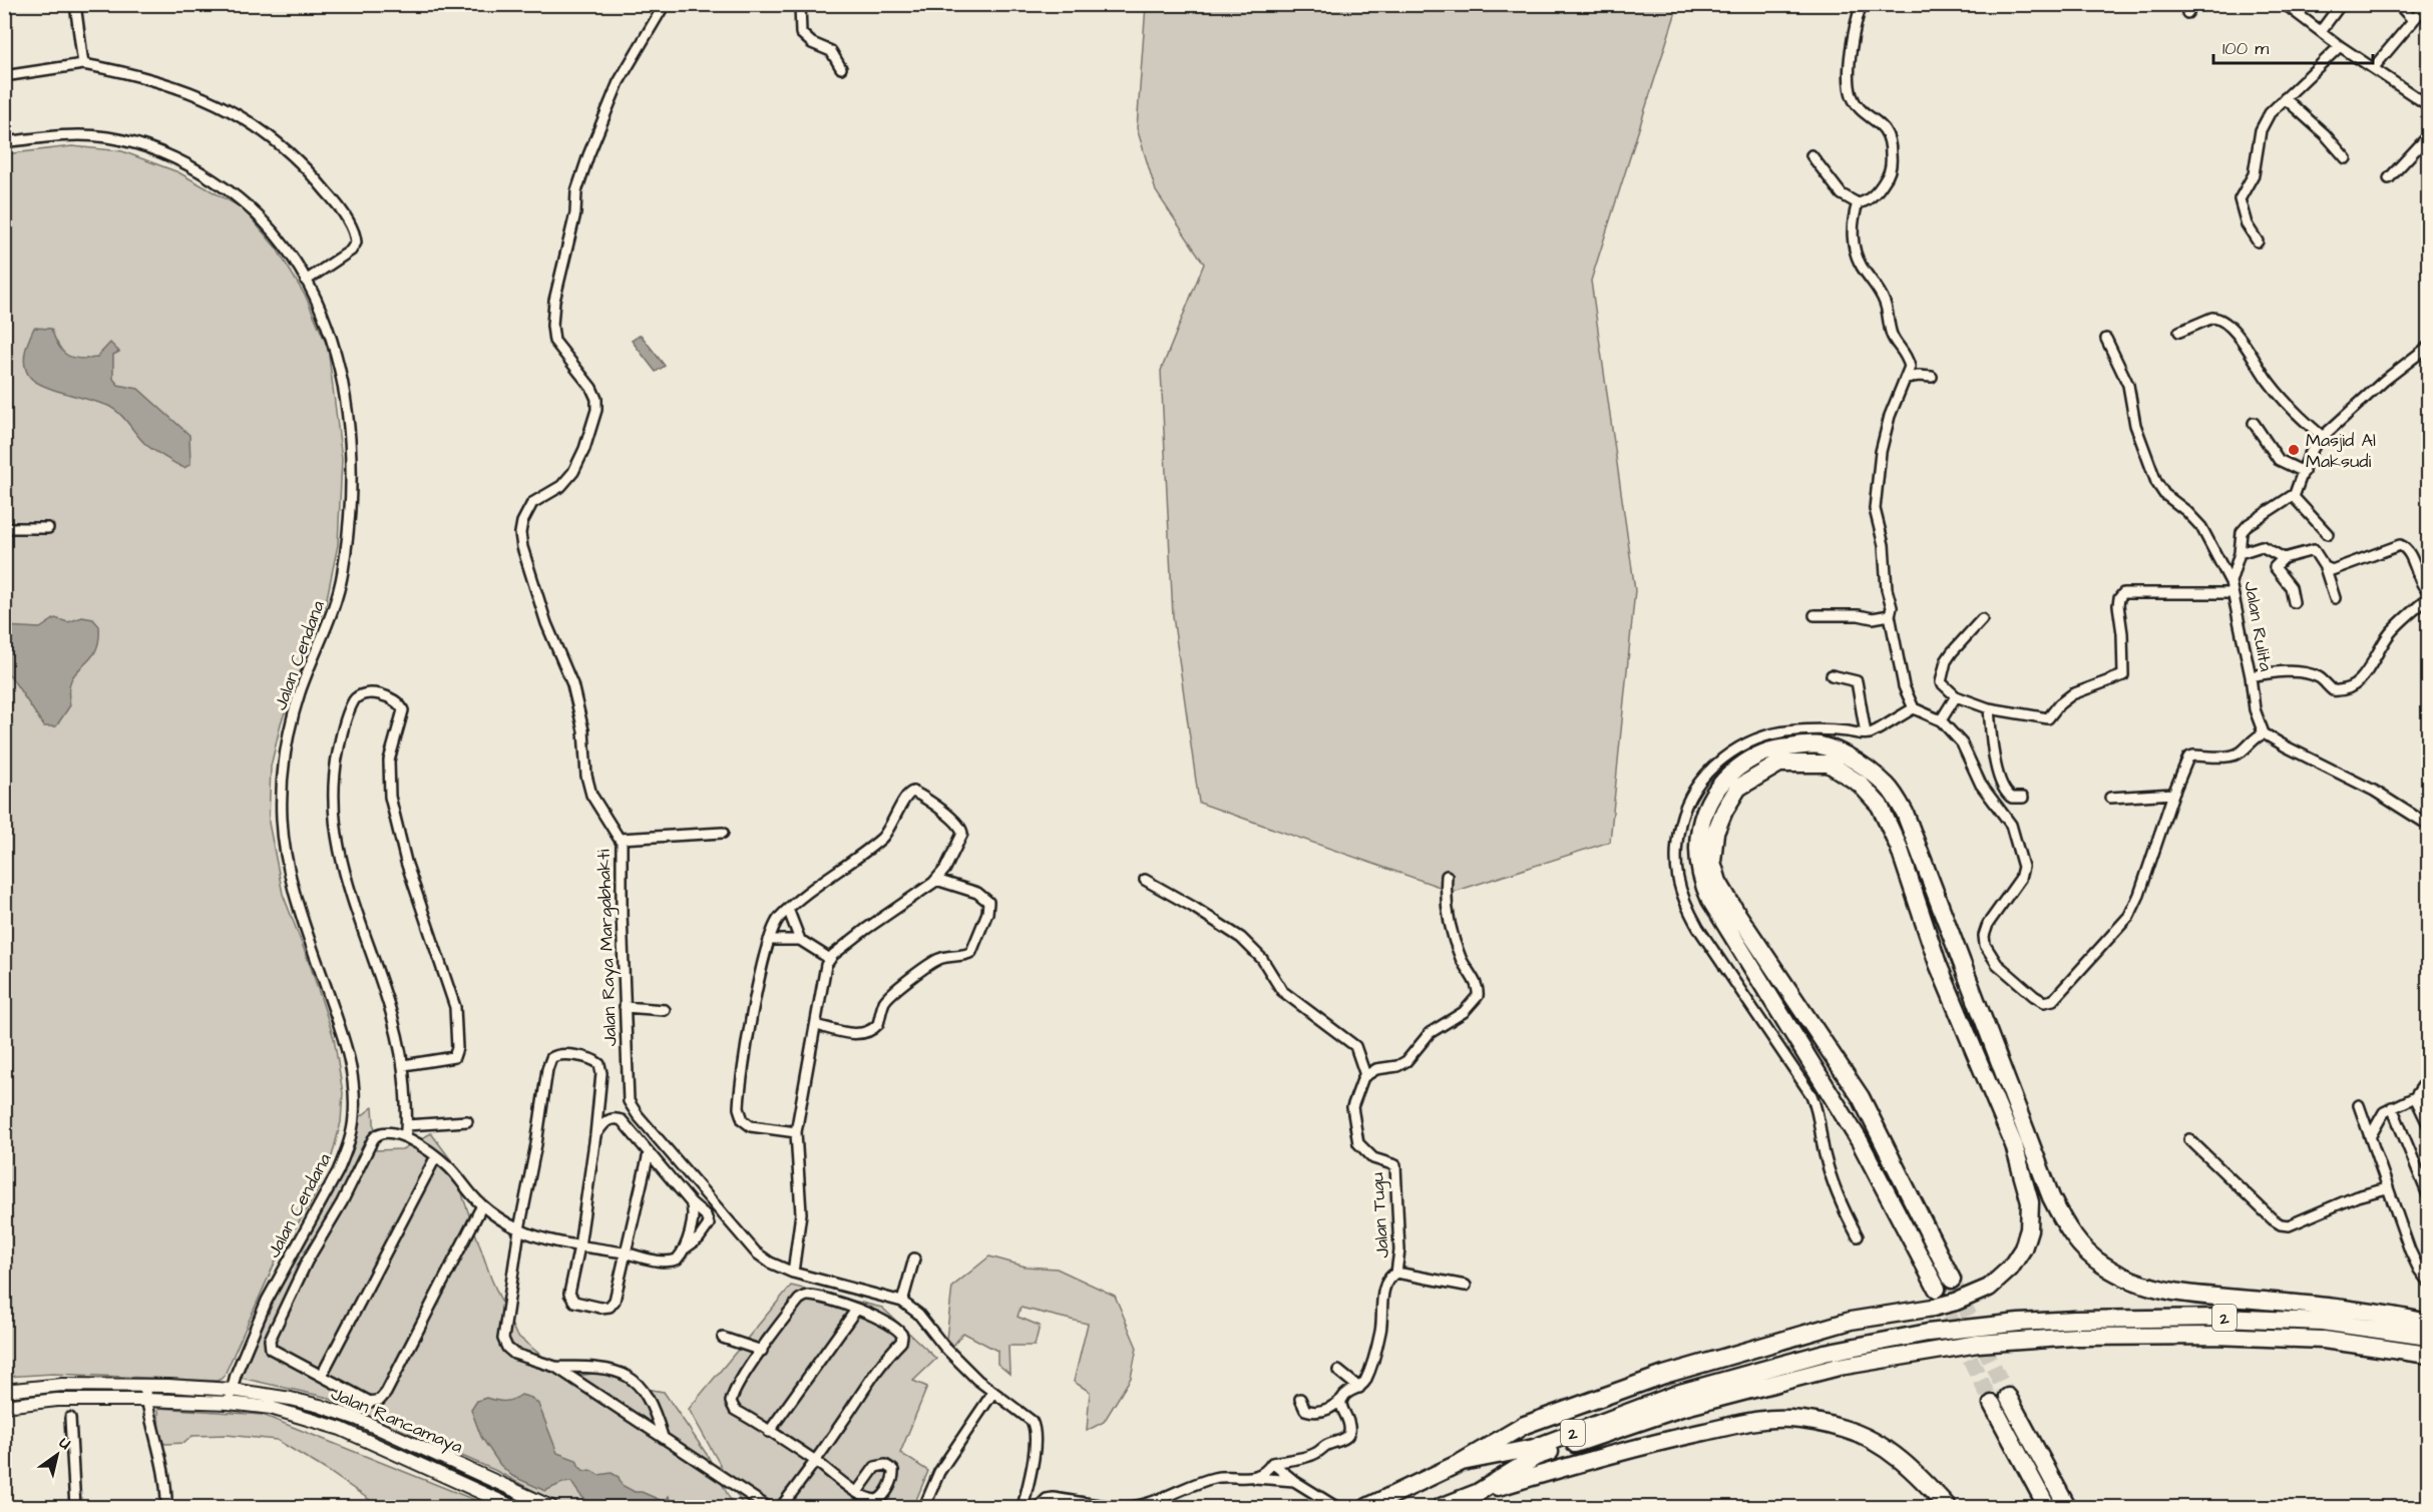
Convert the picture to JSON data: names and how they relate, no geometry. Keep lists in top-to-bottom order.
{
  "streets": {
    "highway": ["2"],
    "street": [
      "Jalan Rulita",
      "Jalan Cendana",
      "Jalan Raya Margabhakti",
      "Jalan Tugu",
      "Jalan Rancamaya"
    ]
  },
  "crossings": [
    ["Jalan Cendana", "Jalan Rancamaya"]
  ],
  "places": ["Masjid Al Maksudi"],
  "scale_bar": "100 m",
  "north": "top right"
}
